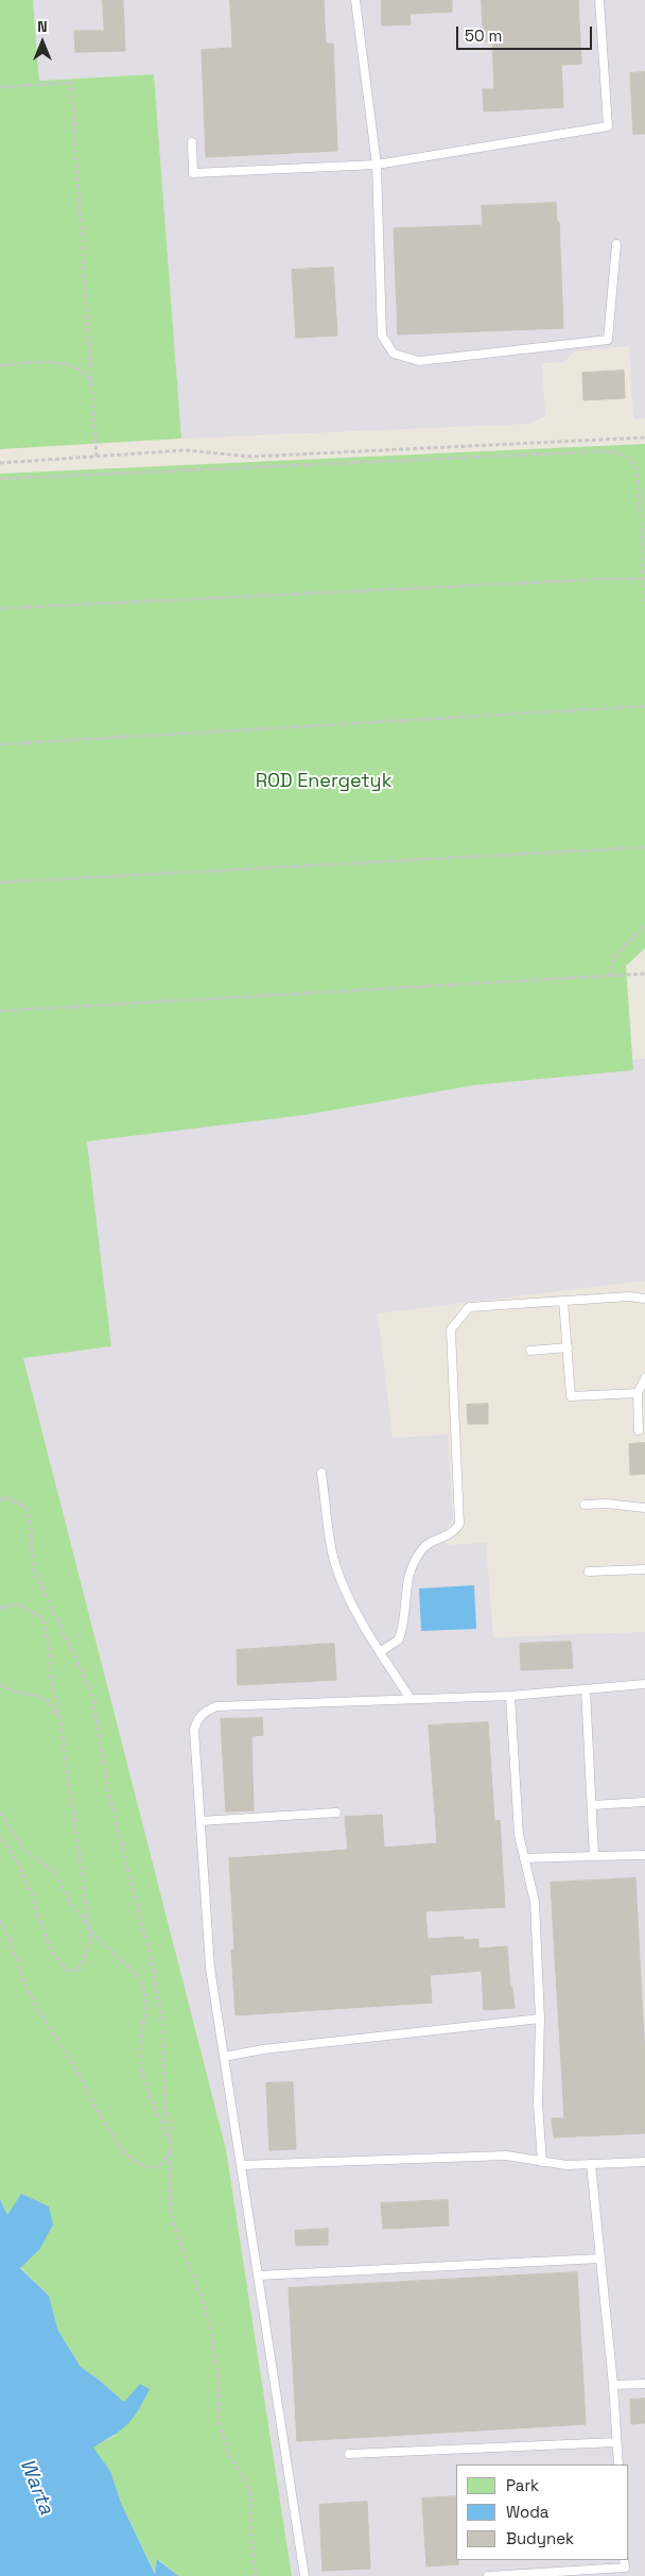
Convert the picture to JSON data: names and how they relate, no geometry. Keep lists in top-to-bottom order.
{
  "water": ["Warta"],
  "parks": ["ROD Energetyk"],
  "legend": ["Park", "Woda", "Budynek"],
  "scale_bar": "50 m",
  "north": "top"
}
